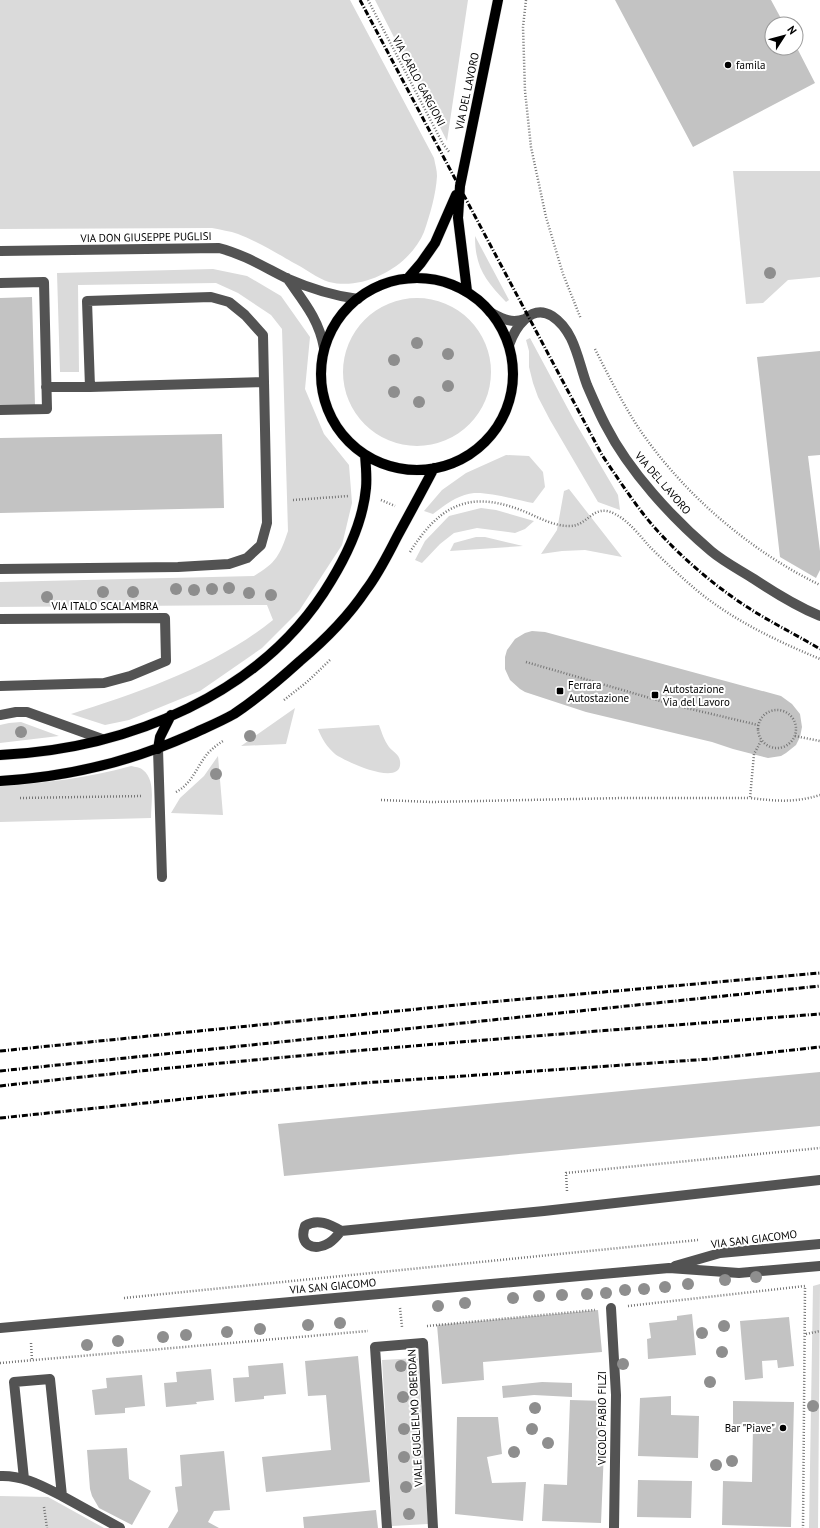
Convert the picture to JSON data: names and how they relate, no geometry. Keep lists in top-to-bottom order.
{
  "streets": {
    "main road": ["VIA DEL LAVORO"],
    "street": [
      "VIA DON GIUSEPPE PUGLISI",
      "VIA ITALO SCALAMBRA",
      "VIA SAN GIACOMO",
      "VIALE GUGLIELMO OBERDAN",
      "VICOLO FABIO FILZI"
    ],
    "path": ["VIA CARLO GARGIONI"]
  },
  "crossings": [
    ["VIA CARLO GARGIONI", "VIA DEL LAVORO"],
    ["VIA DEL LAVORO", "VIA DON GIUSEPPE PUGLISI"]
  ],
  "places": {
    "other": ["famila", "Bar \"Piave\""],
    "transit": ["Ferrara Autostazione", "Autostazione Via del Lavoro"]
  },
  "north": "top right"
}
